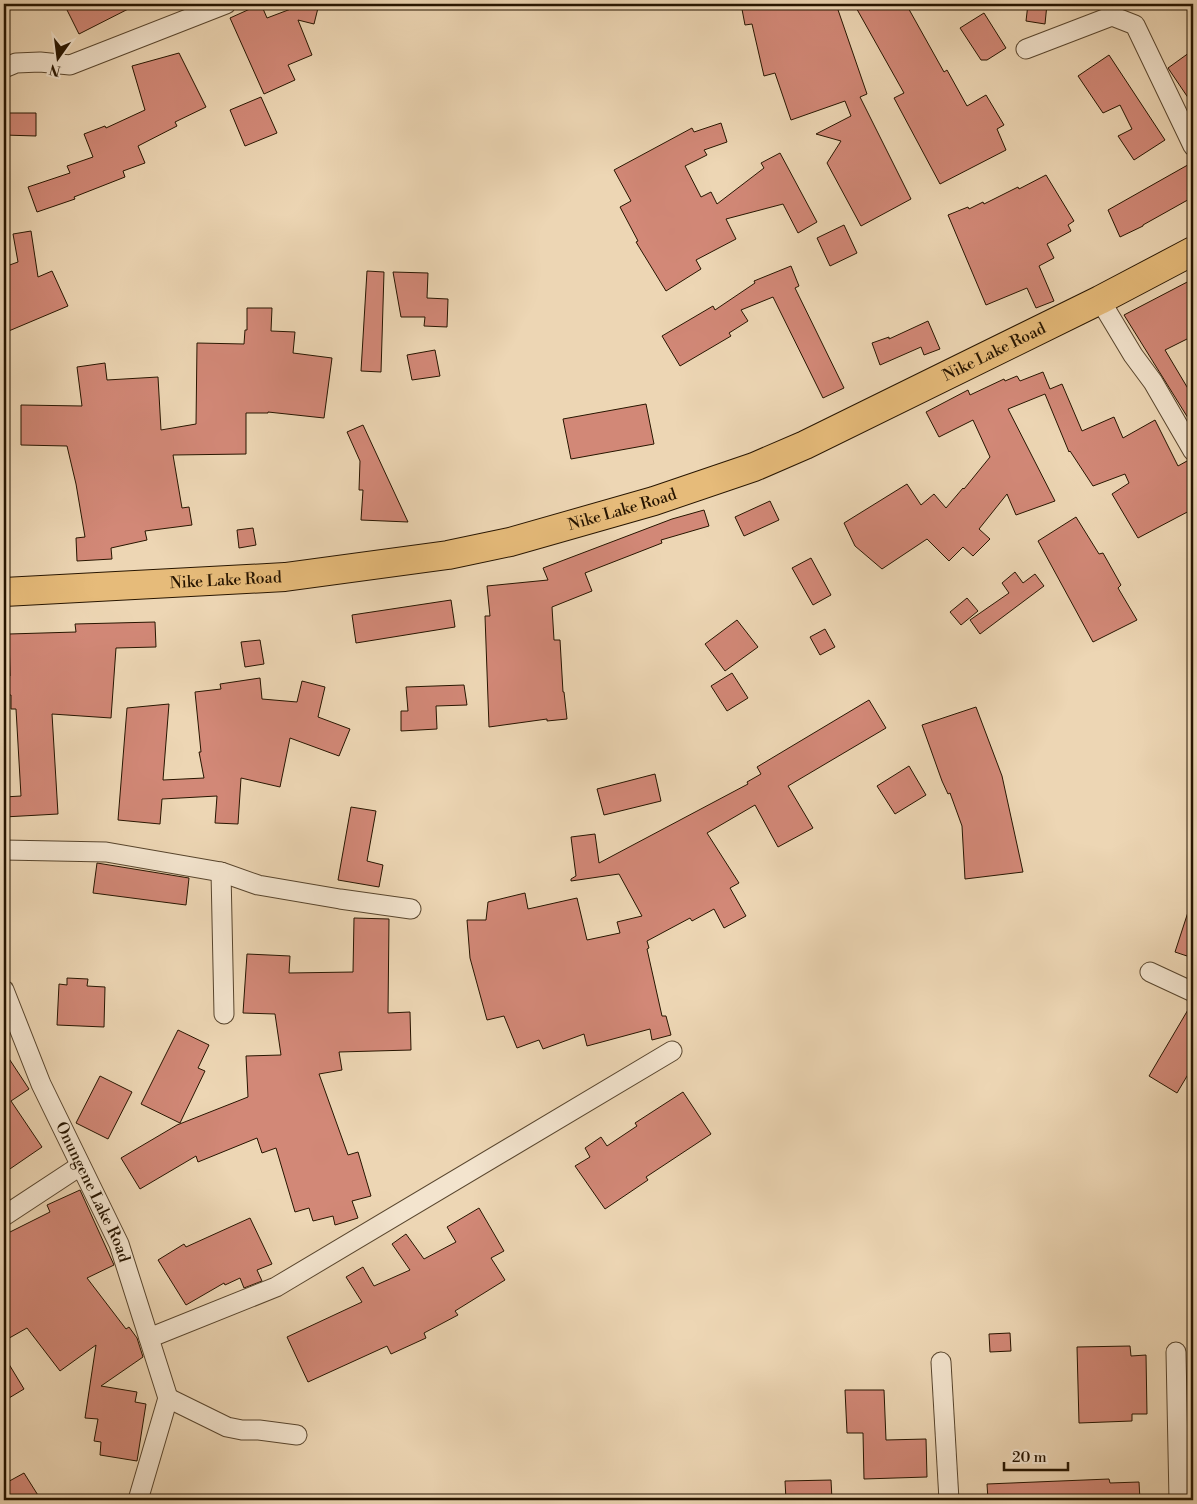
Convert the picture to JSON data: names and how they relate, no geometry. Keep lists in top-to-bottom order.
{
  "streets": {
    "main road": ["Nike Lake Road"],
    "street": ["Onungene Lake Road"]
  },
  "scale_bar": "20 m",
  "north": "bottom"
}
